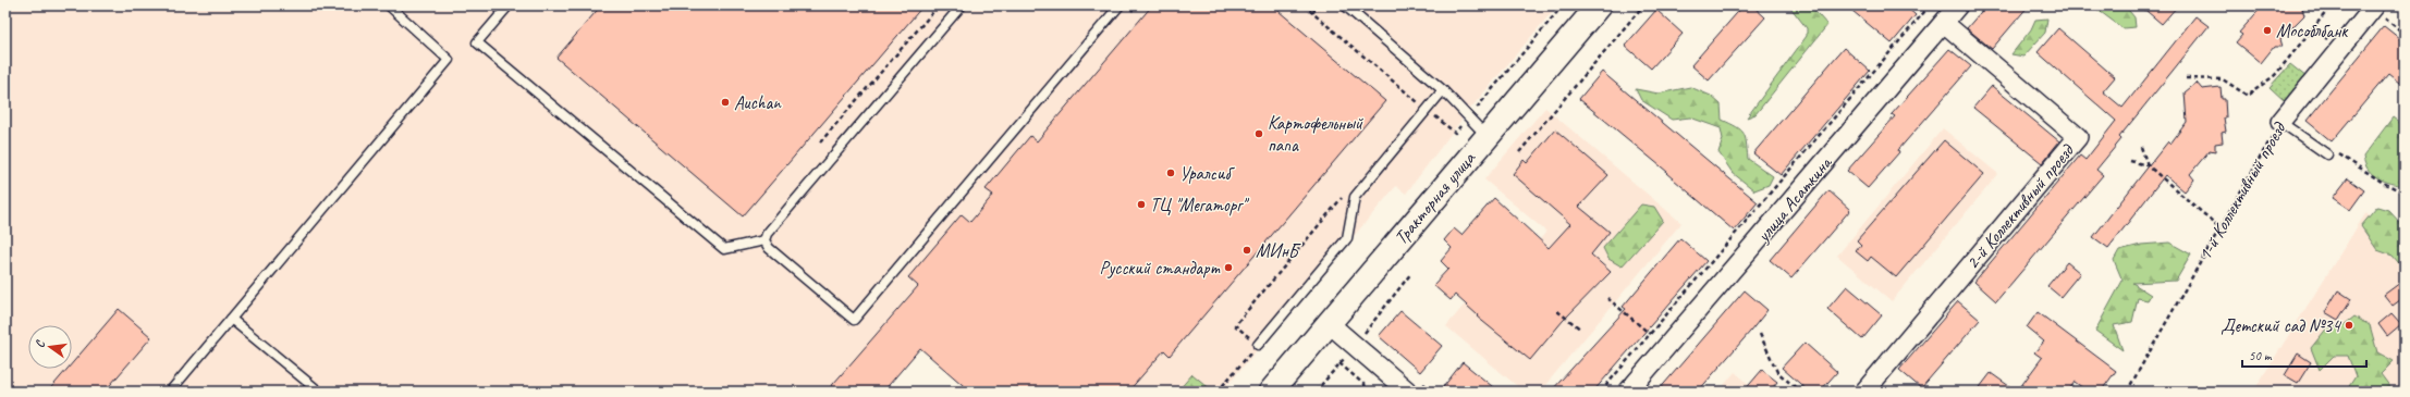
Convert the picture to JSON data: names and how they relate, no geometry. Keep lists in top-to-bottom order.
{
  "streets": {
    "main road": ["Тракторная улица"],
    "street": ["1-й Коллективный проезд", "улица Асаткина", "2-й Коллективный проезд"]
  },
  "crossings": [
    ["улица Асаткина", "2-й Коллективный проезд"]
  ],
  "places": [
    "Мособлбанк",
    "Auchan",
    "Картофельный папа",
    "Уралсиб",
    "ТЦ \"Мегаторг\"",
    "МИнБ",
    "Русский стандарт",
    "Детский сад №34"
  ],
  "scale_bar": "50 m",
  "north": "left"
}
